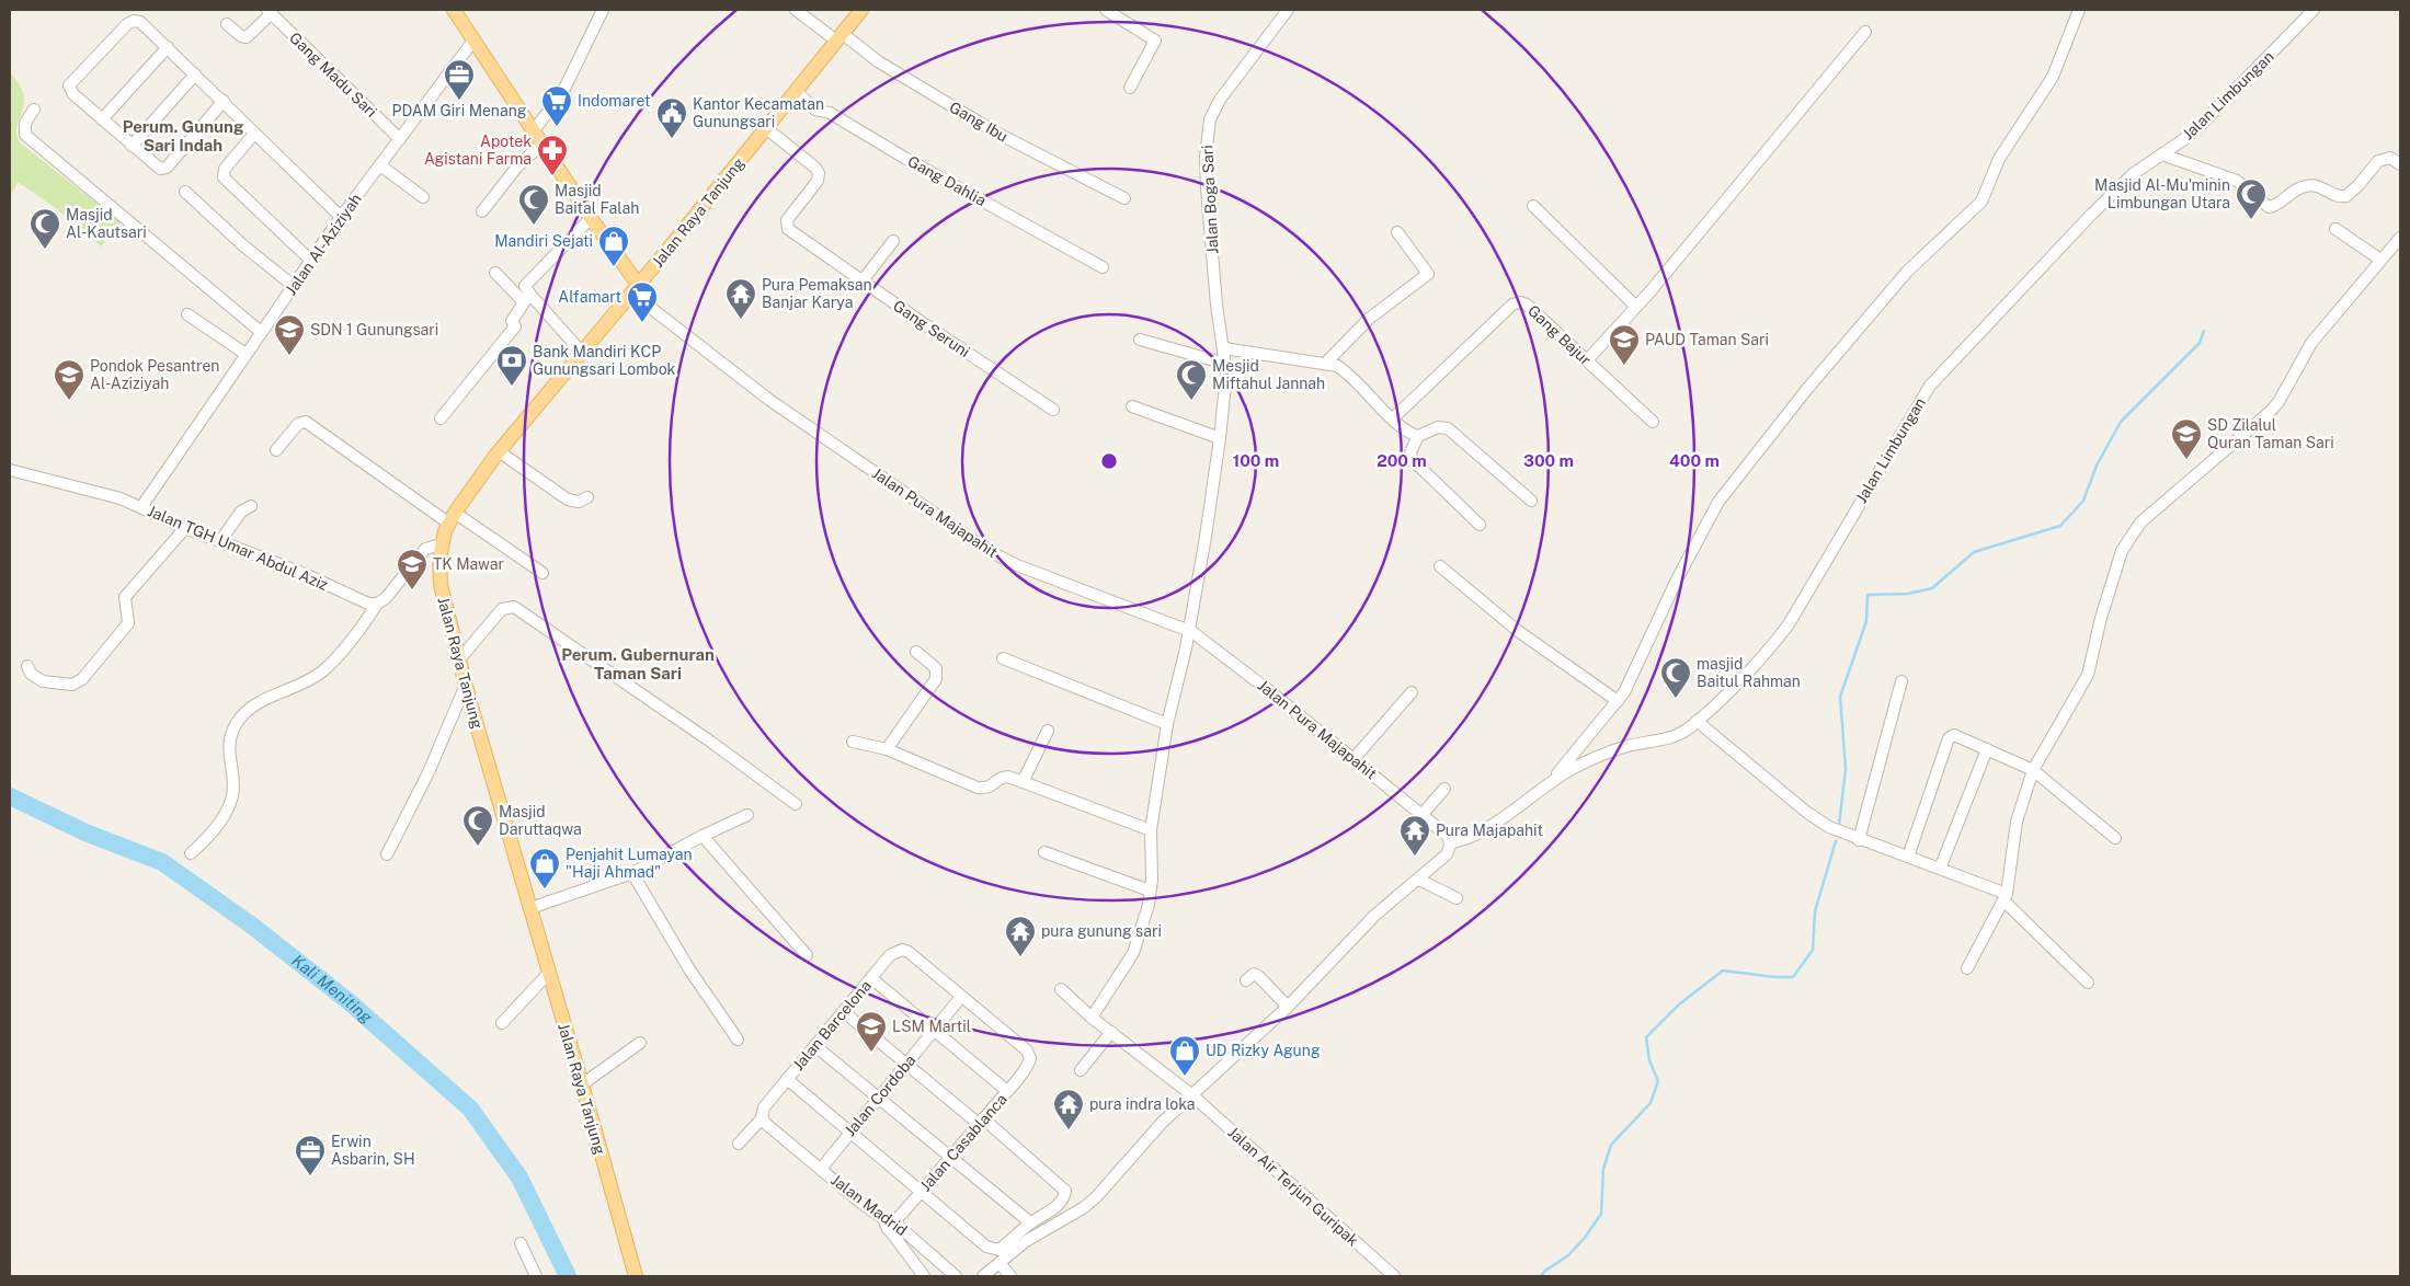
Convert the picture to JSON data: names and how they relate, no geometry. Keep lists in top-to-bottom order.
{
  "streets": {
    "main road": ["Jalan Raya Tanjung"],
    "street": [
      "Gang Madu Sari",
      "Jalan Limbungan",
      "Gang Ibu",
      "Gang Dahlia",
      "Jalan Boga Sari",
      "Jalan Al-Aziziyah",
      "Gang Seruni",
      "Gang Bajur",
      "Jalan Pura Majapahit",
      "Jalan TGH Umar Abdul Aziz",
      "Jalan Barcelona",
      "Jalan Cordoba",
      "Jalan Casablanca",
      "Jalan Air Terjun Guripak",
      "Jalan Madrid"
    ]
  },
  "crossings": [
    ["Gang Madu Sari", "Jalan Al-Aziziyah"],
    ["Jalan Limbungan", "Jalan Pura Majapahit"],
    ["Gang Ibu", "Jalan Raya Tanjung"],
    ["Gang Dahlia", "Jalan Raya Tanjung"],
    ["Jalan Boga Sari", "Jalan Pura Majapahit"],
    ["Jalan Boga Sari", "Jalan Air Terjun Guripak"],
    ["Jalan Raya Tanjung", "Gang Seruni"],
    ["Jalan Raya Tanjung", "Jalan Pura Majapahit"],
    ["Jalan Al-Aziziyah", "Jalan TGH Umar Abdul Aziz"],
    ["Jalan Barcelona", "Jalan Cordoba"],
    ["Jalan Barcelona", "Jalan Casablanca"],
    ["Jalan Barcelona", "Jalan Madrid"],
    ["Jalan Cordoba", "Jalan Casablanca"],
    ["Jalan Cordoba", "Jalan Madrid"],
    ["Jalan Casablanca", "Jalan Madrid"]
  ],
  "districts": ["Perum. Gunung Sari Indah", "Perum. Gubernuran Taman Sari"],
  "water": ["Kali Meniting"],
  "places": {
    "office": ["PDAM Giri Menang", "Erwin Asbarin, SH"],
    "supermarket": ["Indomaret", "Alfamart"],
    "public building": ["Kantor Kecamatan Gunungsari"],
    "pharmacy": ["Apotek Agistani Farma"],
    "mosque": [
      "Masjid Al-Mu'minin Limbungan Utara",
      "Masjid Baital Falah",
      "Masjid Al-Kautsari",
      "Mesjid Miftahul Jannah",
      "masjid Baitul Rahman",
      "Masjid Daruttaqwa"
    ],
    "shop": ["Mandiri Sejati", "Penjahit Lumayan \"Haji Ahmad\"", "UD Rizky Agung"],
    "temple": [
      "Pura Pemaksan Banjar Karya",
      "Pura Majapahit",
      "pura gunung sari",
      "pura indra loka"
    ],
    "school or university": [
      "SDN 1 Gunungsari",
      "PAUD Taman Sari",
      "Pondok Pesantren Al-Aziziyah",
      "SD Zilalul Quran Taman Sari",
      "TK Mawar",
      "LSM Martil"
    ],
    "bank": ["Bank Mandiri KCP Gunungsari Lombok"]
  },
  "rings": [
    "100 m",
    "200 m",
    "300 m",
    "400 m"
  ]
}
